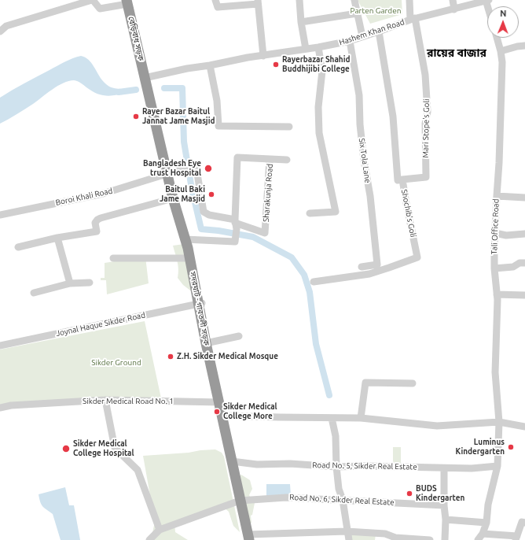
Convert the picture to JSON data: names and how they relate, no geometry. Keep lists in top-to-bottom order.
{
  "streets": {
    "highway": ["বেড়িবাধ সড়ক", "সদরঘাট - গাবতলী সড়ক"],
    "street": [
      "Hashem Khan Road",
      "Mari Stope's Goli",
      "Six Tola Lane",
      "Sharakunja Road",
      "Boroi Khali Road",
      "Shochib's Goli",
      "Tali Office Road",
      "Joynal Haque Sikder Road",
      "Sikder Medical Road No. 1",
      "Road No. 5, Sikder Real Estate",
      "Road No. 6, Sikder Real Estate"
    ]
  },
  "crossings": [
    ["Hashem Khan Road", "বেড়িবাধ সড়ক"],
    ["Hashem Khan Road", "Mari Stope's Goli"],
    ["Hashem Khan Road", "Six Tola Lane"],
    ["Hashem Khan Road", "Shochib's Goli"],
    ["Hashem Khan Road", "সদরঘাট - গাবতলী সড়ক"],
    ["বেড়িবাধ সড়ক", "সদরঘাট - গাবতলী সড়ক"],
    ["Mari Stope's Goli", "Shochib's Goli"],
    ["Sharakunja Road", "Boroi Khali Road"],
    ["Sharakunja Road", "সদরঘাট - গাবতলী সড়ক"],
    ["Boroi Khali Road", "সদরঘাট - গাবতলী সড়ক"],
    ["Tali Office Road", "Road No. 5, Sikder Real Estate"],
    ["সদরঘাট - গাবতলী সড়ক", "Joynal Haque Sikder Road"],
    ["সদরঘাট - গাবতলী সড়ক", "Sikder Medical Road No. 1"],
    ["সদরঘাট - গাবতলী সড়ক", "Road No. 5, Sikder Real Estate"],
    ["সদরঘাট - গাবতলী সড়ক", "Road No. 6, Sikder Real Estate"]
  ],
  "districts": ["রায়ের বাজার"],
  "parks": ["Parten Garden", "Sikder Ground"],
  "places": [
    "Rayerbazar Shahid Buddhijibi College",
    "Rayer Bazar Baitul Jannat Jame Masjid",
    "Bangladesh Eye trust Hospital",
    "Baitul Baki Jame Masjid",
    "Z.H. Sikder Medical Mosque",
    "Sikder Medical College More",
    "Luminus Kindergarten",
    "Sikder Medical College Hospital",
    "BUDS Kindergarten"
  ],
  "north": "top"
}
